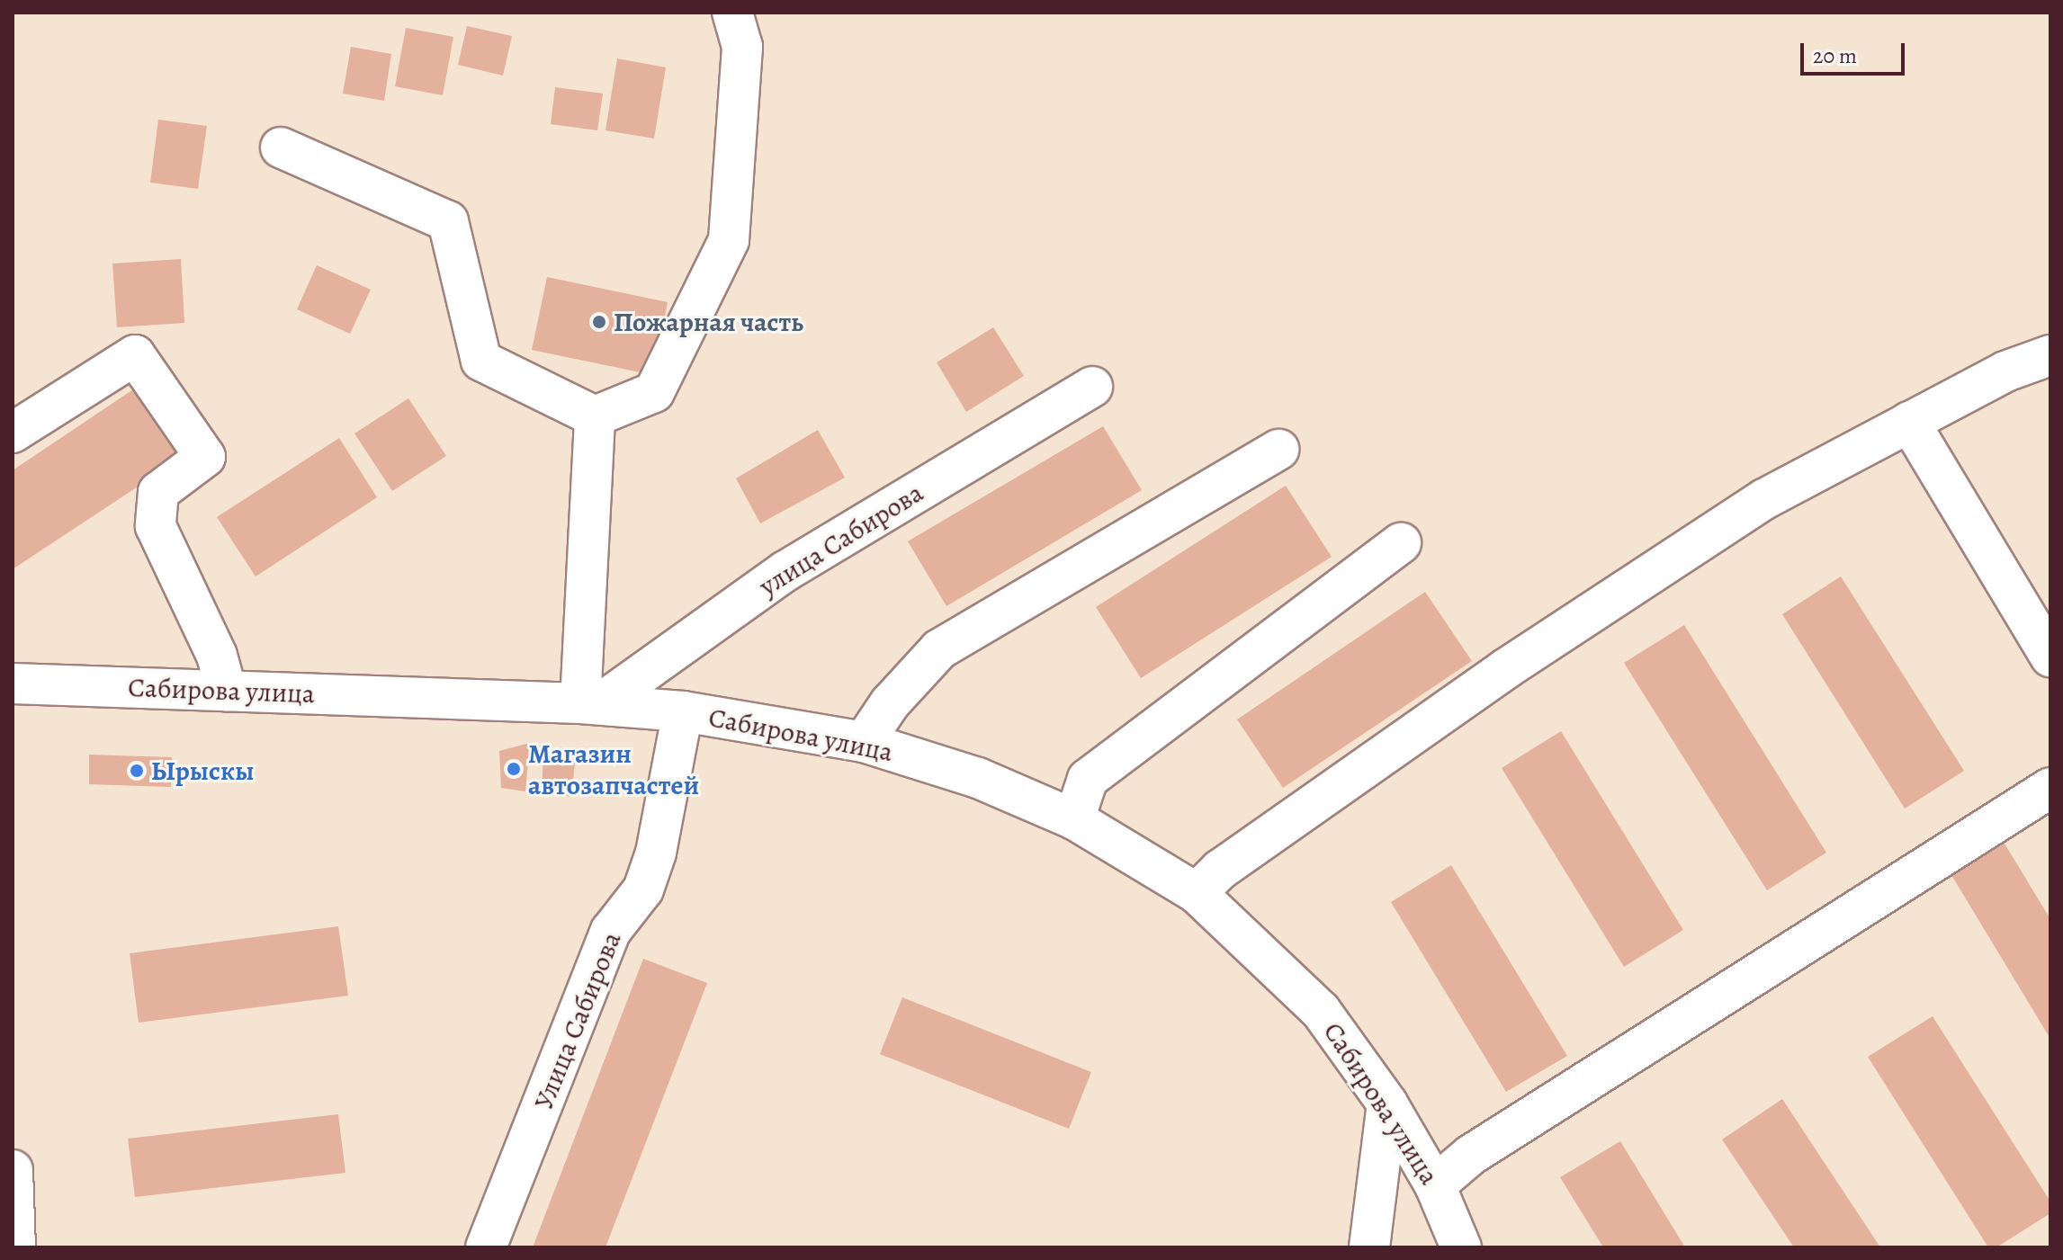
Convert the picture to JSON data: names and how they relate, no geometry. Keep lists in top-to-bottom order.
{
  "streets": {
    "main road": ["улица Сабирова", "Сабирова улица", "Улица Сабирова"]
  },
  "crossings": [
    ["улица Сабирова", "Сабирова улица"],
    ["Сабирова улица", "Улица Сабирова"]
  ],
  "places": ["Пожарная часть", "Магазин автозапчастей", "Ырыскы"],
  "scale_bar": "20 m"
}
